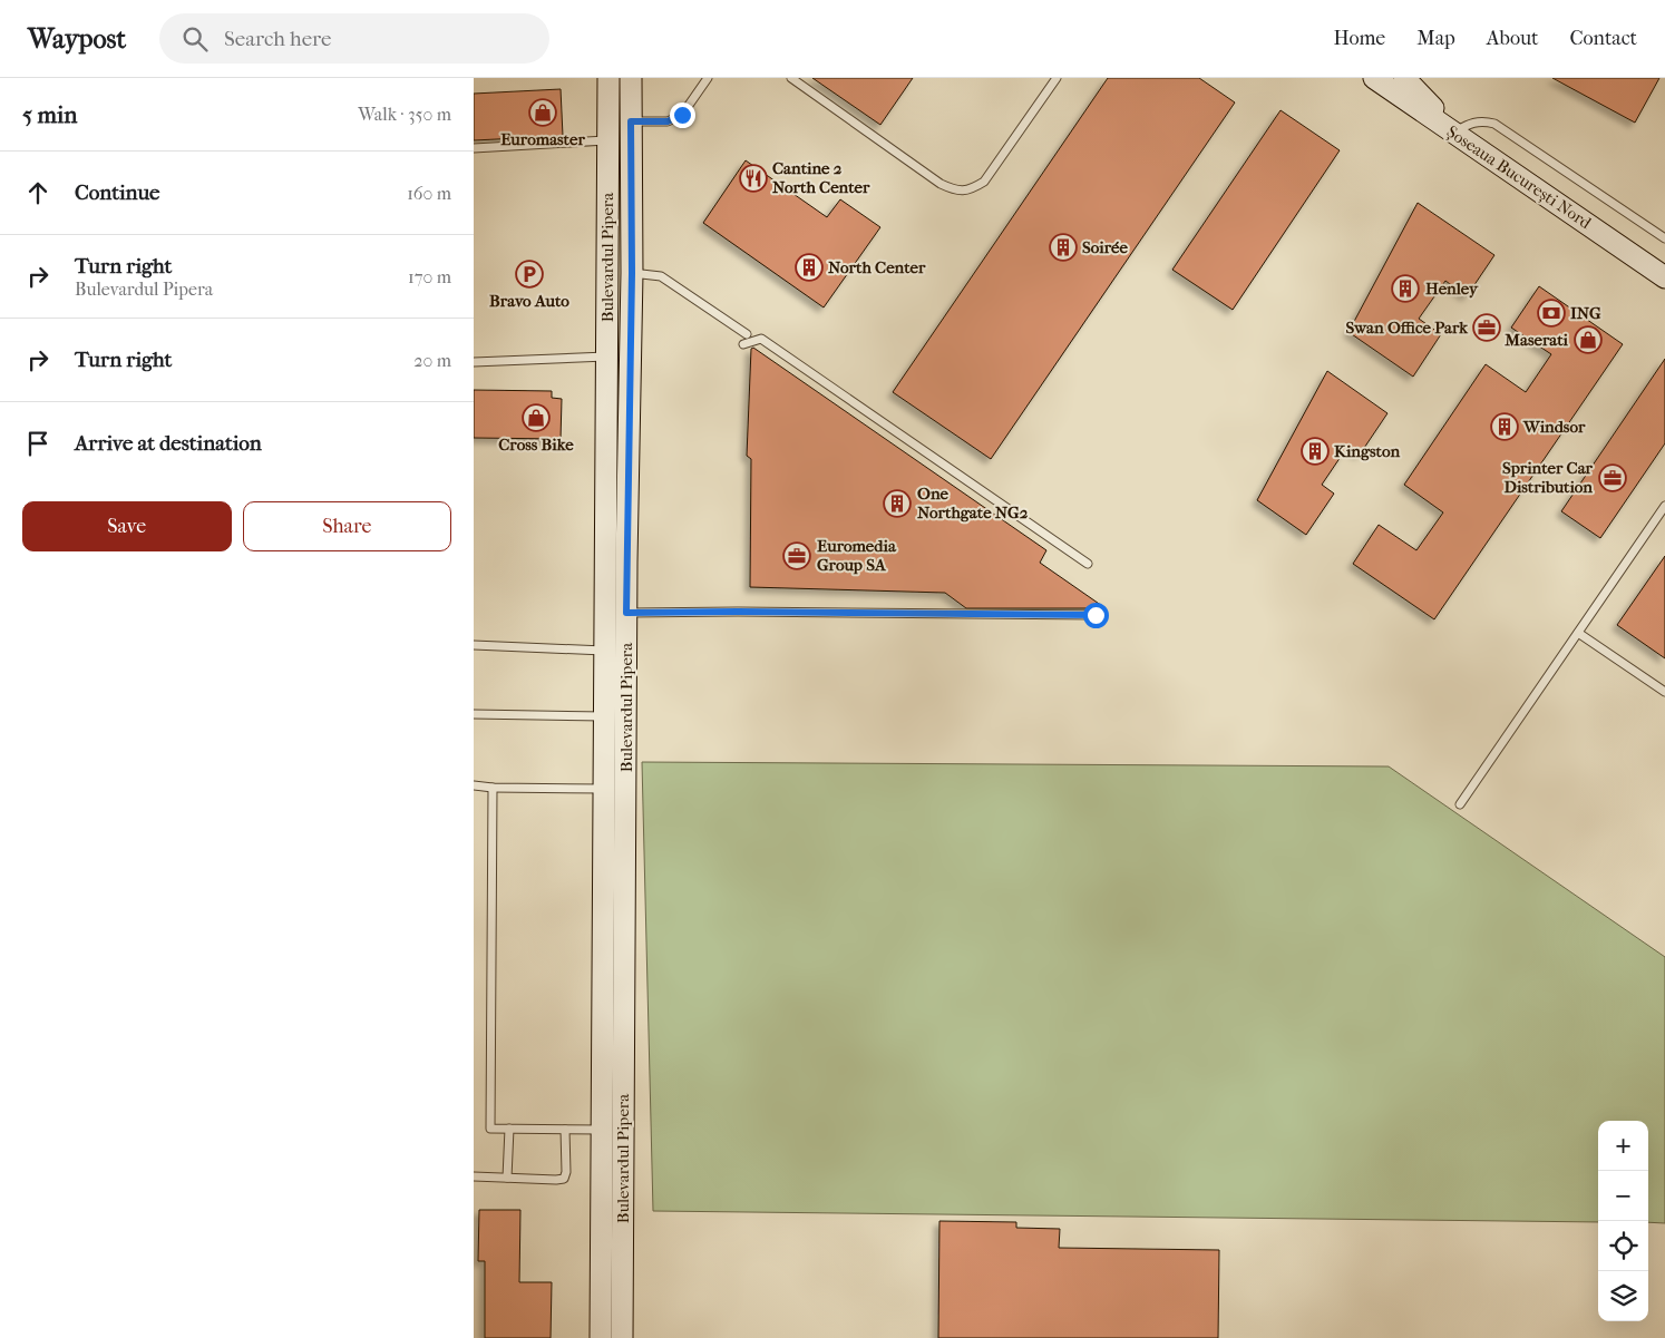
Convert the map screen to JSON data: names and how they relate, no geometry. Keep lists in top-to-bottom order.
{
  "streets": {
    "main road": ["Șoseaua București Nord", "Bulevardul Pipera"]
  },
  "places": {
    "shop": ["Euromaster", "Maserati", "Cross Bike"],
    "restaurant": ["Cantine 2 North Center"],
    "building": [
      "Soirée",
      "North Center",
      "Henley",
      "Windsor",
      "Kingston",
      "One Northgate NG2"
    ],
    "parking": ["Bravo Auto"],
    "bank": ["ING"],
    "office": ["Swan Office Park", "Sprinter Car Distribution", "Euromedia Group SA"]
  },
  "page": {
    "header": "Waypost",
    "search": "Search here",
    "nav": [
      "Home",
      "Map",
      "About",
      "Contact"
    ],
    "heading": ["5 min", "Walk · 350 m"],
    "list": [
      ["Continue", "160 m"],
      ["Turn right", "Bulevardul Pipera", "170 m"],
      ["Turn right", "20 m"],
      "Arrive at destination"
    ],
    "buttons": ["Save", "Share"],
    "map_buttons": ["+", "−"]
  }
}
